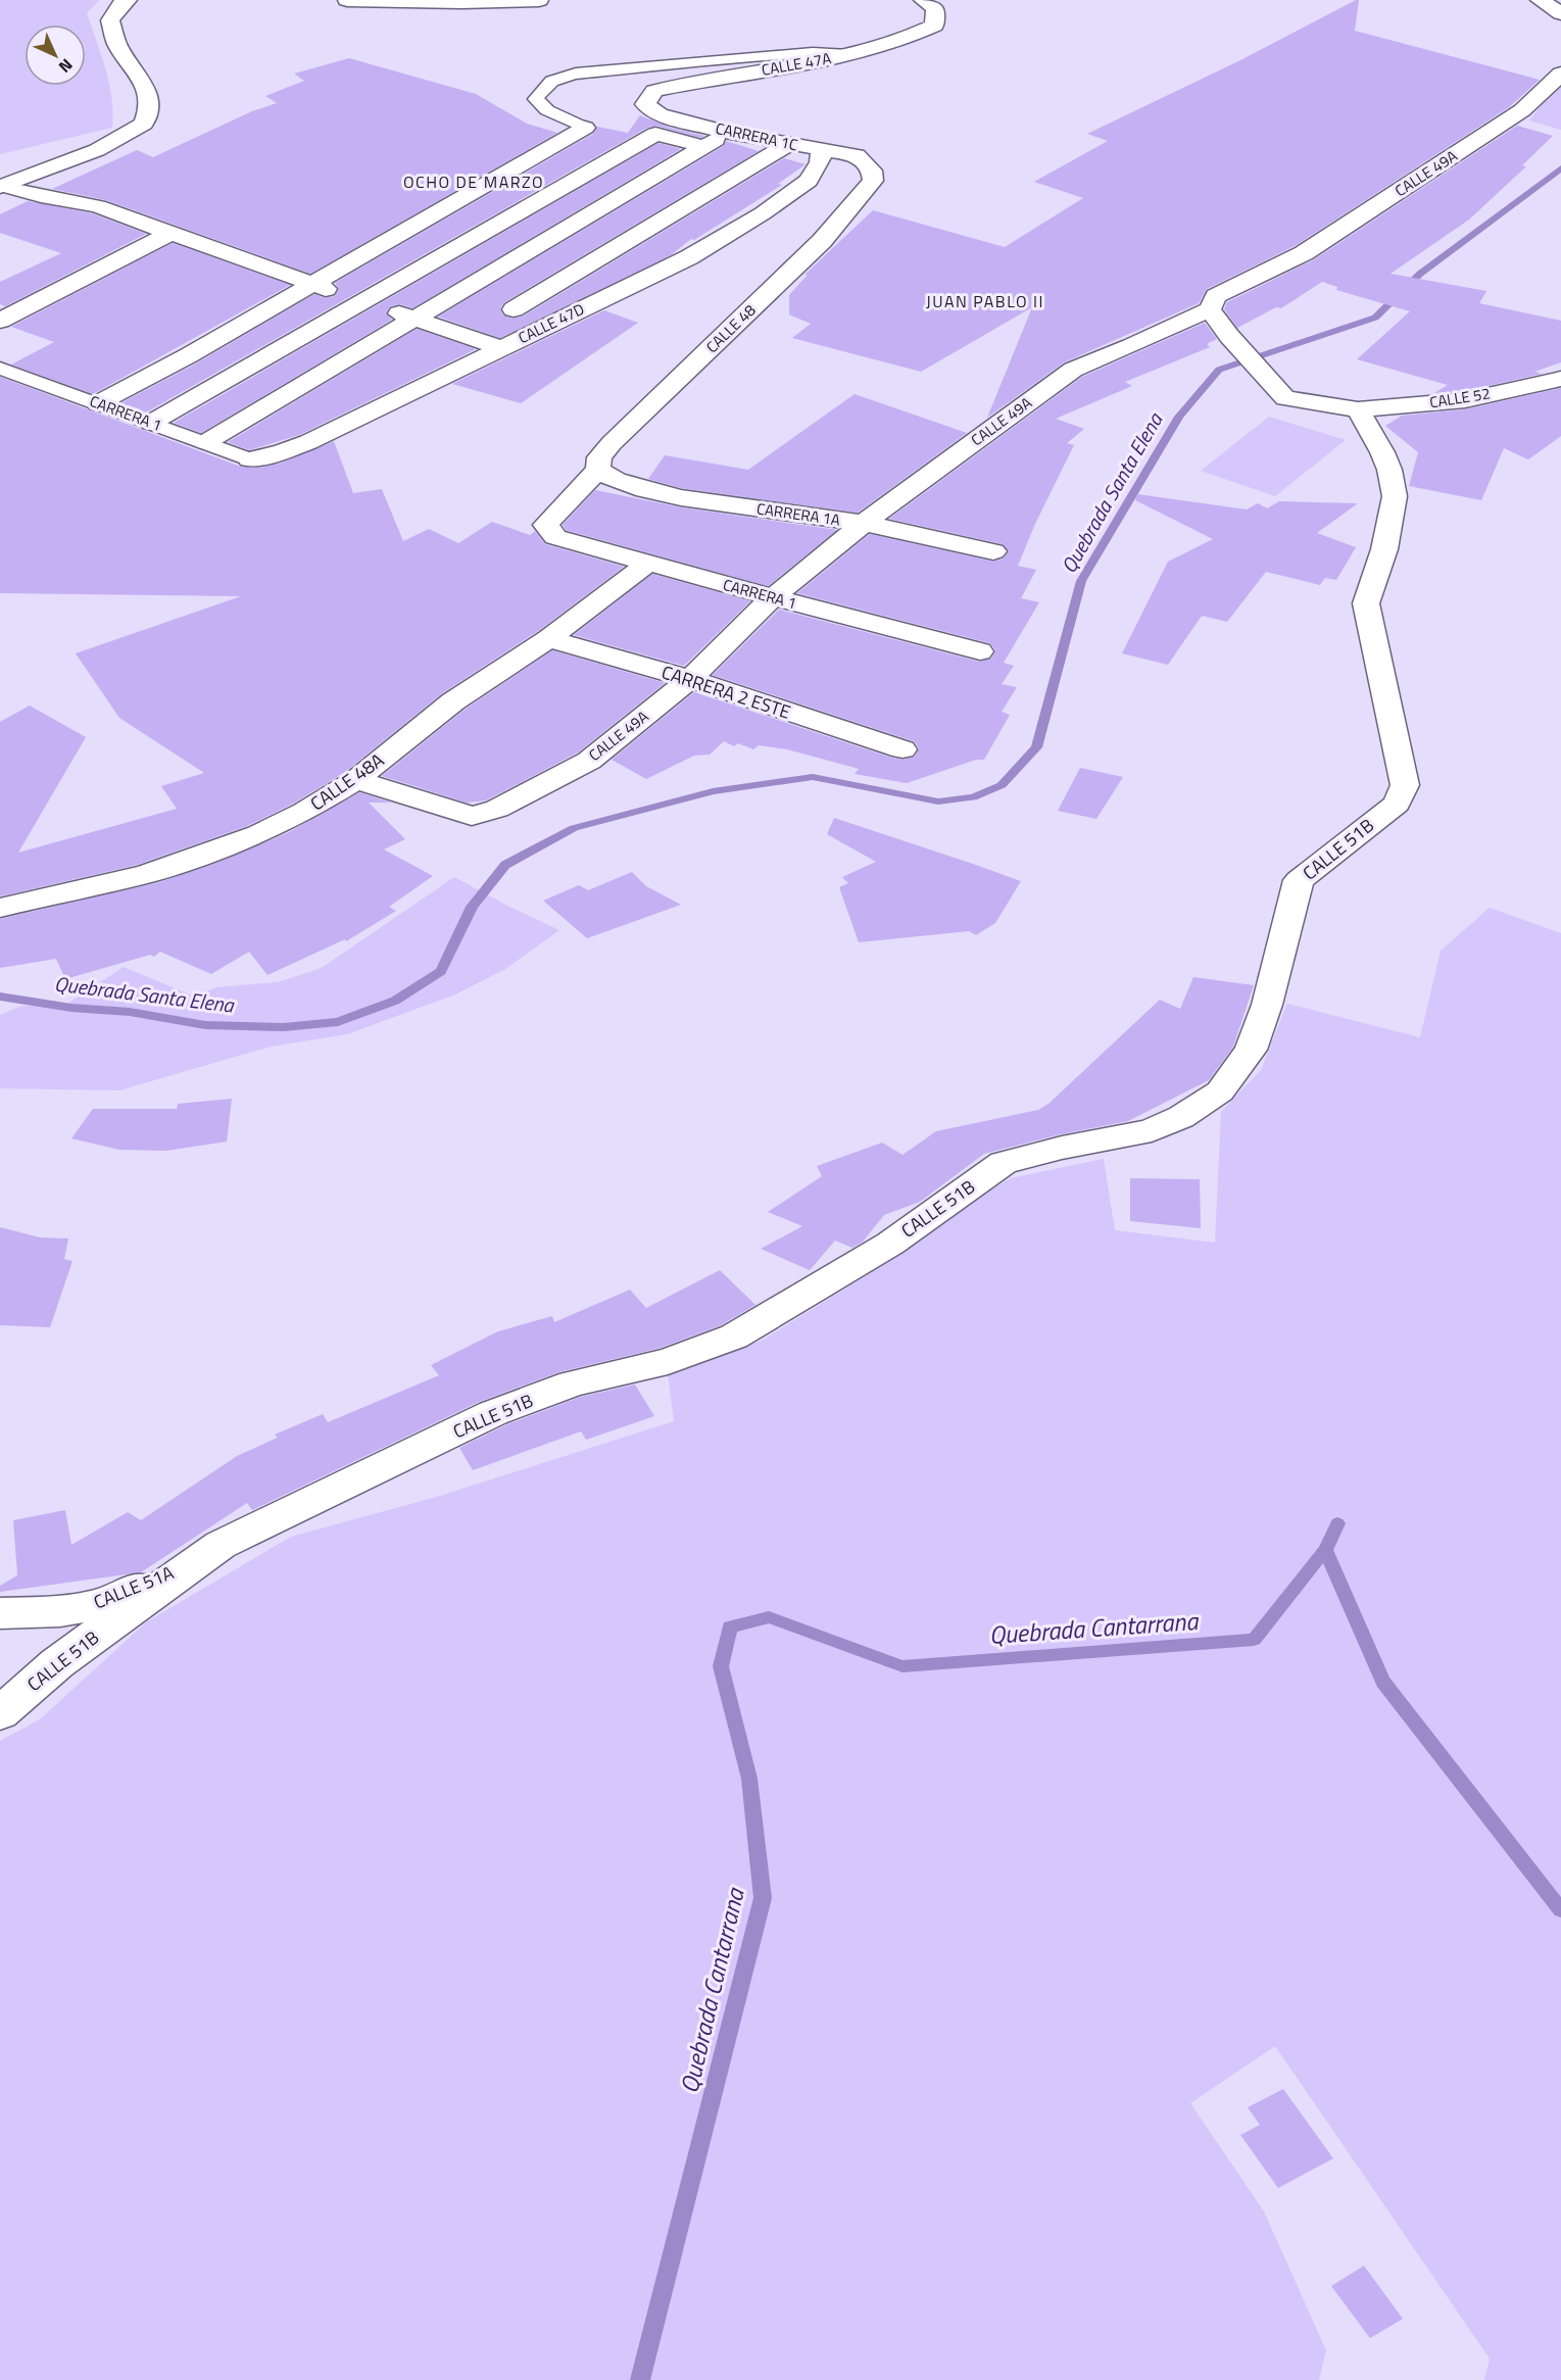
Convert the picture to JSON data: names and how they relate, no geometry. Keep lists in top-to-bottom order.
{
  "streets": {
    "street": [
      "CALLE 47A",
      "CARRERA 1C",
      "CALLE 49A",
      "CALLE 47D",
      "CALLE 48",
      "CALLE 52",
      "CARRERA 1",
      "CARRERA 1A",
      "CARRERA 2 ESTE",
      "CALLE 48A",
      "CALLE 51B",
      "CALLE 51A"
    ]
  },
  "crossings": [
    ["CALLE 47A", "CARRERA 1C"],
    ["CARRERA 1C", "CALLE 47D"],
    ["CARRERA 1C", "CALLE 48"],
    ["CALLE 49A", "CALLE 52"],
    ["CALLE 49A", "CARRERA 1"],
    ["CALLE 49A", "CARRERA 1A"],
    ["CALLE 49A", "CARRERA 2 ESTE"],
    ["CALLE 49A", "CALLE 48A"],
    ["CALLE 47D", "CARRERA 1"],
    ["CALLE 48", "CARRERA 1"],
    ["CALLE 48", "CARRERA 1A"],
    ["CALLE 52", "CALLE 51B"],
    ["CARRERA 1", "CALLE 48A"],
    ["CARRERA 2 ESTE", "CALLE 48A"],
    ["CALLE 51B", "CALLE 51A"]
  ],
  "districts": ["OCHO DE MARZO", "JUAN PABLO II"],
  "water": ["Quebrada Santa Elena", "Quebrada Cantarrana"],
  "north": "bottom right"
}
